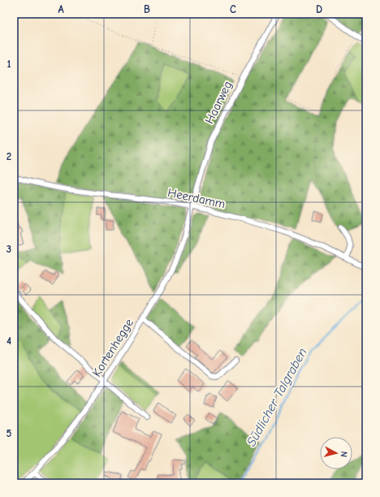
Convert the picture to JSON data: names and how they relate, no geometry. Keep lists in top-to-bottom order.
{
  "streets": {
    "street": ["Haarweg", "Heerdamm", "Kortenhegge"]
  },
  "crossings": [
    ["Haarweg", "Heerdamm"],
    ["Haarweg", "Kortenhegge"],
    ["Heerdamm", "Kortenhegge"]
  ],
  "water": ["Südlicher Talgraben"],
  "north": "right",
  "grid": {
    "columns": [
      "A",
      "B",
      "C",
      "D"
    ],
    "rows": [
      "1",
      "2",
      "3",
      "4",
      "5"
    ]
  }
}
